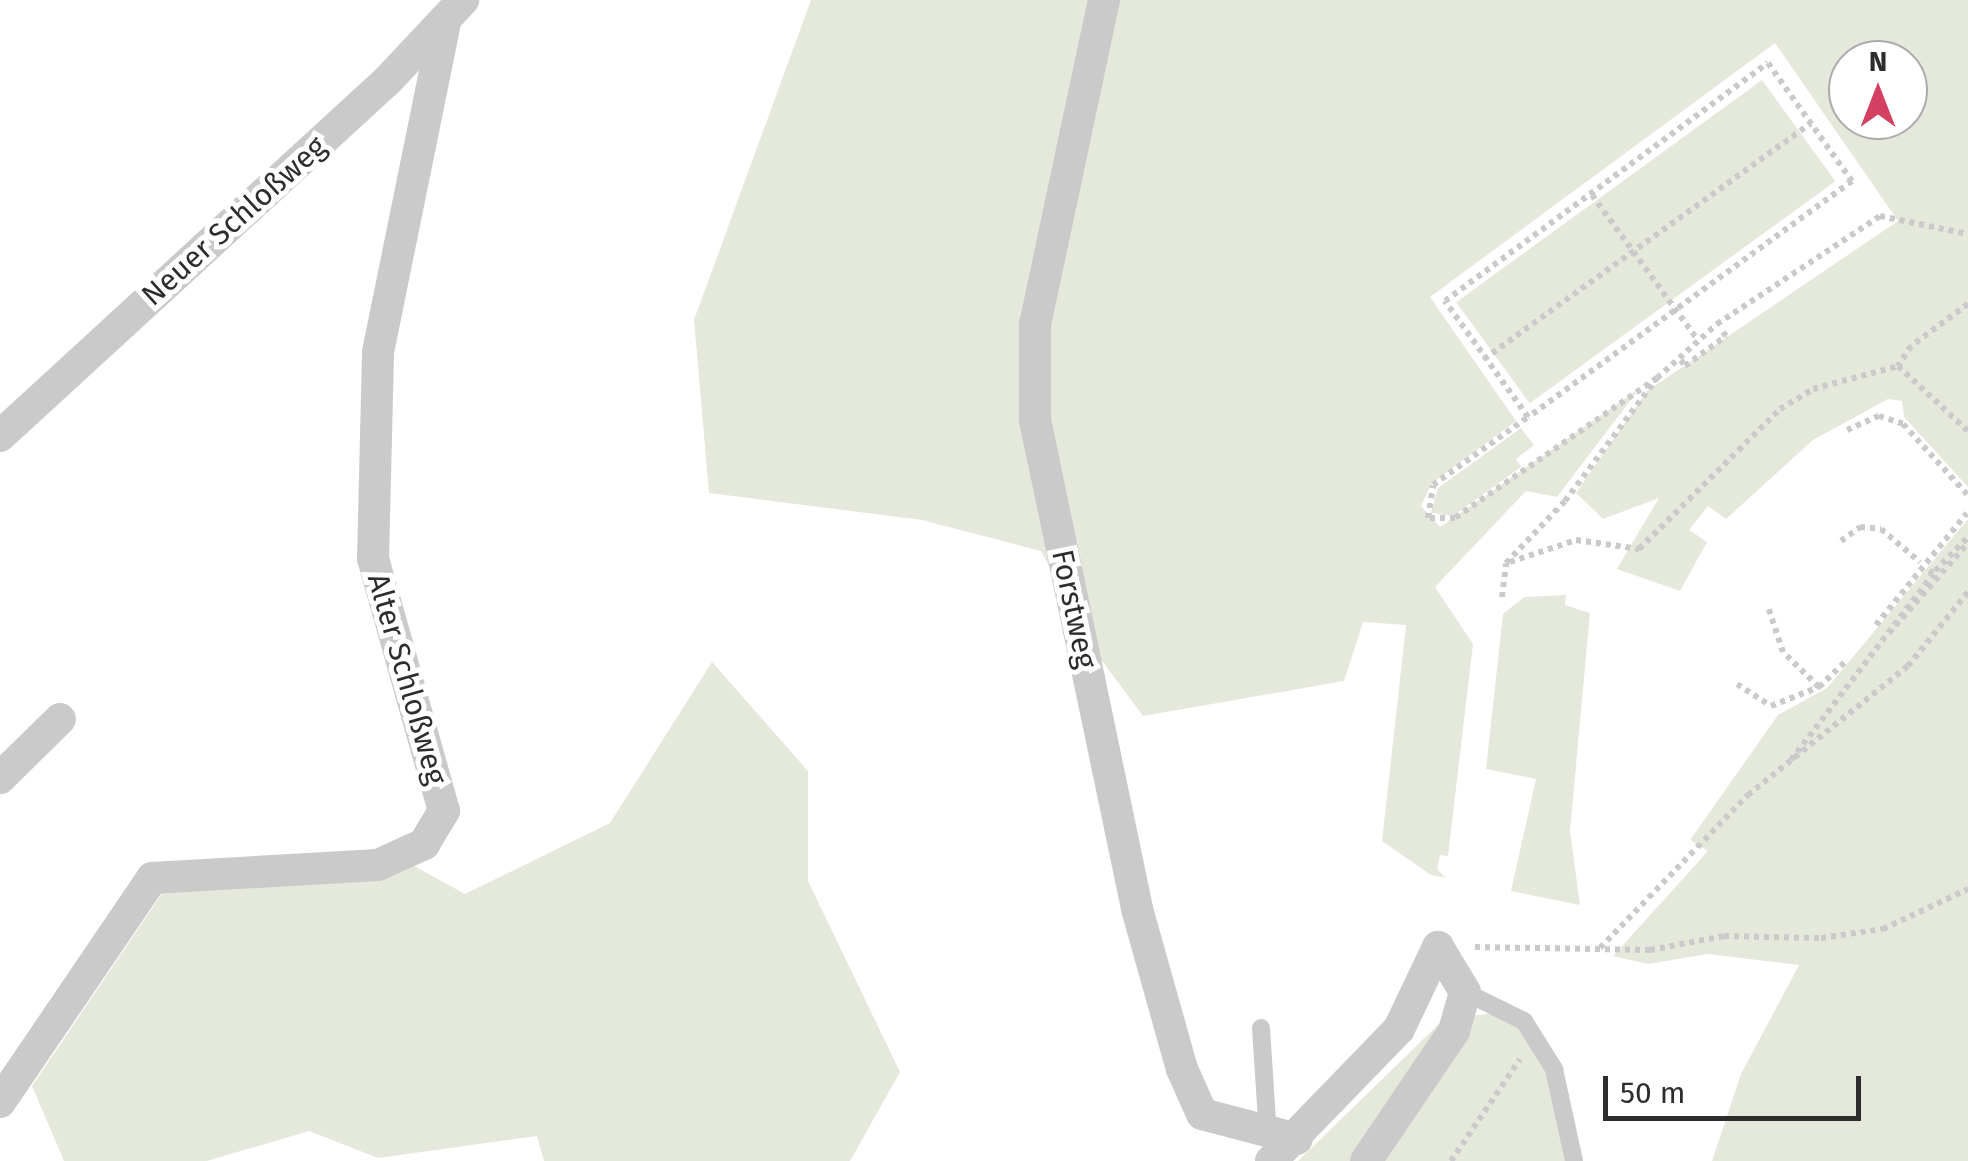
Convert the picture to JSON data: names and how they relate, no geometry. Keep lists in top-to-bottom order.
{
  "streets": {
    "street": ["Neuer Schloßweg", "Forstweg", "Alter Schloßweg"]
  },
  "crossings": [
    ["Neuer Schloßweg", "Alter Schloßweg"]
  ],
  "scale_bar": "50 m",
  "north": "top"
}
